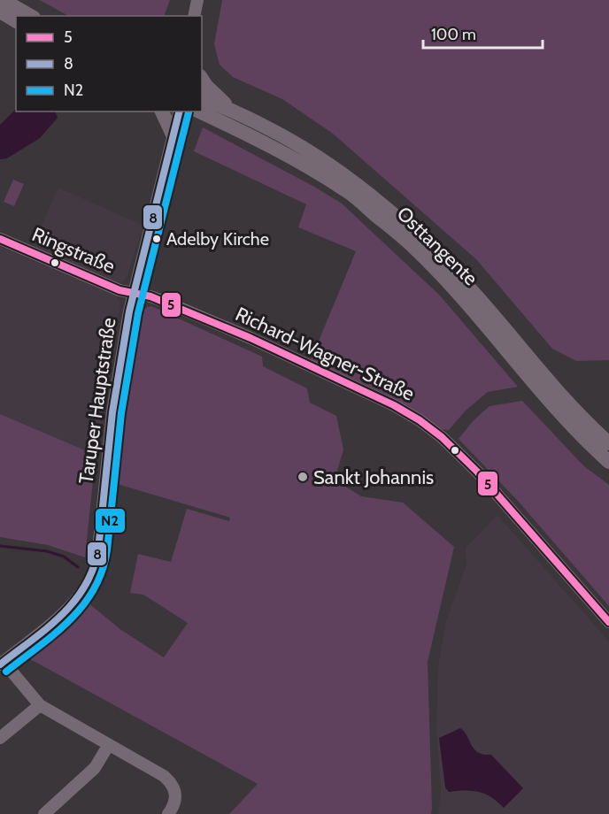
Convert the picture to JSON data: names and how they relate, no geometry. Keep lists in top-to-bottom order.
{
  "streets": {
    "main road": ["Osttangente"],
    "street": ["Ringstraße", "Richard-Wagner-Straße", "Taruper Hauptstraße"]
  },
  "crossings": [
    ["Ringstraße", "Richard-Wagner-Straße"],
    ["Ringstraße", "Taruper Hauptstraße"],
    ["Richard-Wagner-Straße", "Taruper Hauptstraße"]
  ],
  "places": ["Adelby Kirche", "Sankt Johannis"],
  "lines": ["transit line 8", "transit line N2", "transit line 5"],
  "legend": ["5", "8", "N2"],
  "scale_bar": "100 m"
}
